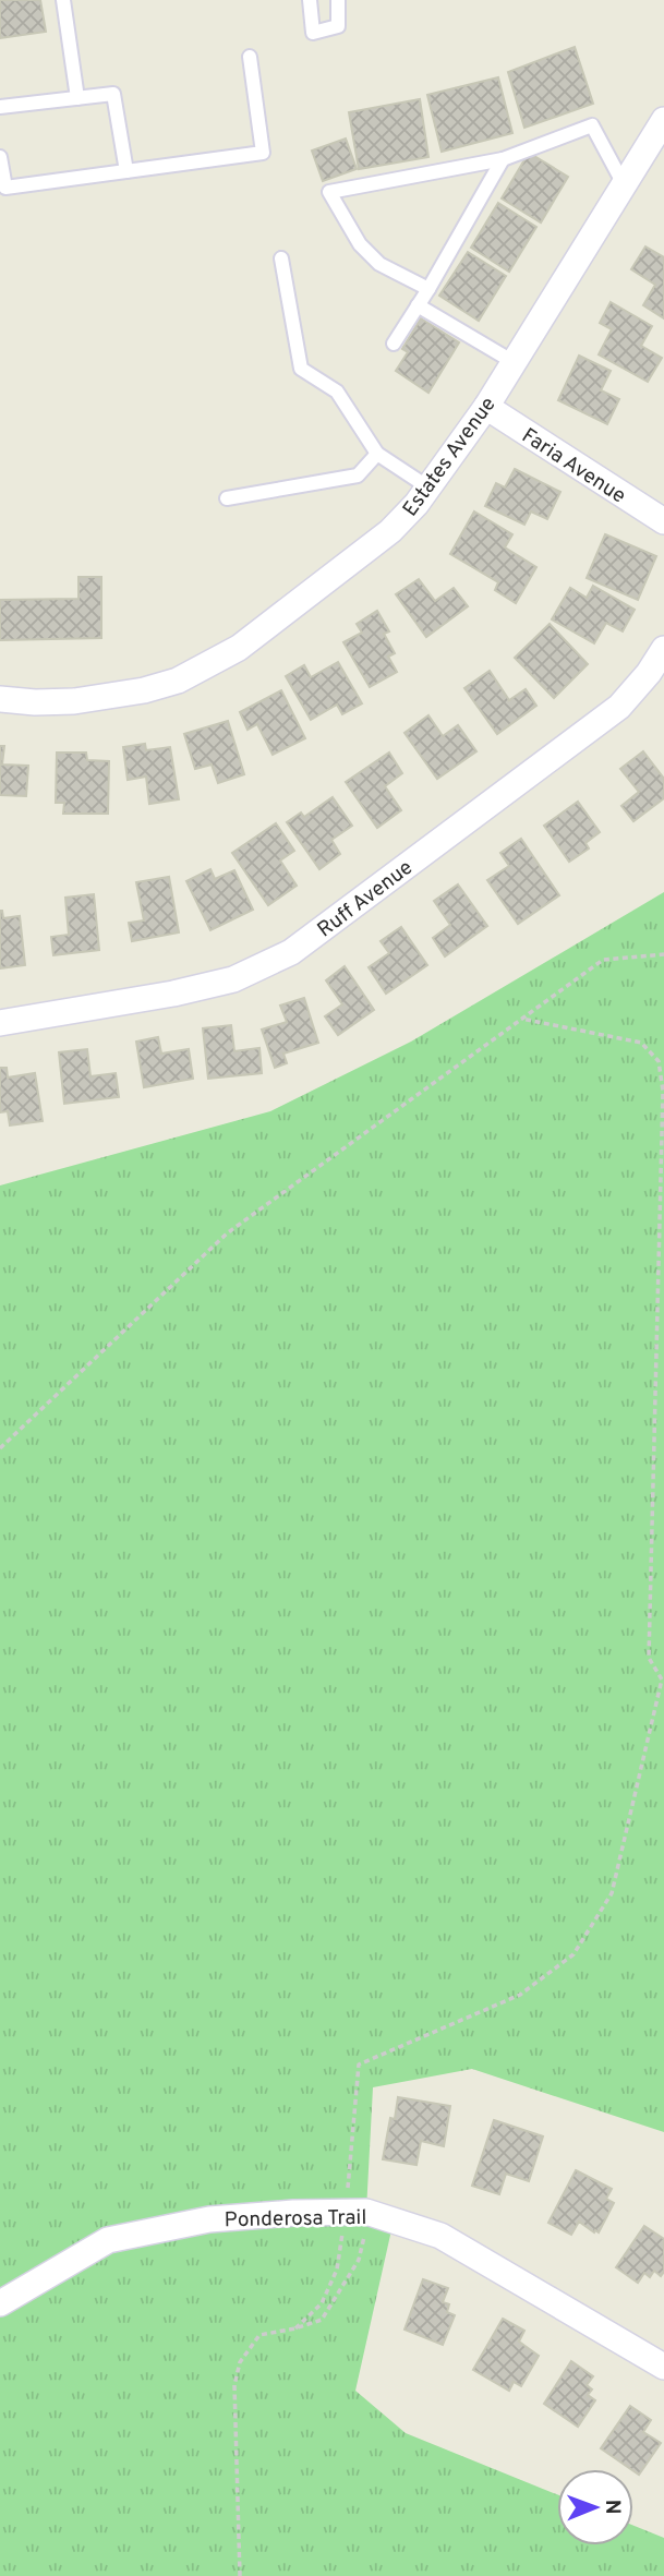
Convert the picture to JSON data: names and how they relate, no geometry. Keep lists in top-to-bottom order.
{
  "streets": {
    "street": [
      "Estates Avenue",
      "Faria Avenue",
      "Ruff Avenue",
      "Ponderosa Trail"
    ]
  },
  "crossings": [
    ["Estates Avenue", "Faria Avenue"]
  ],
  "north": "right"
}
